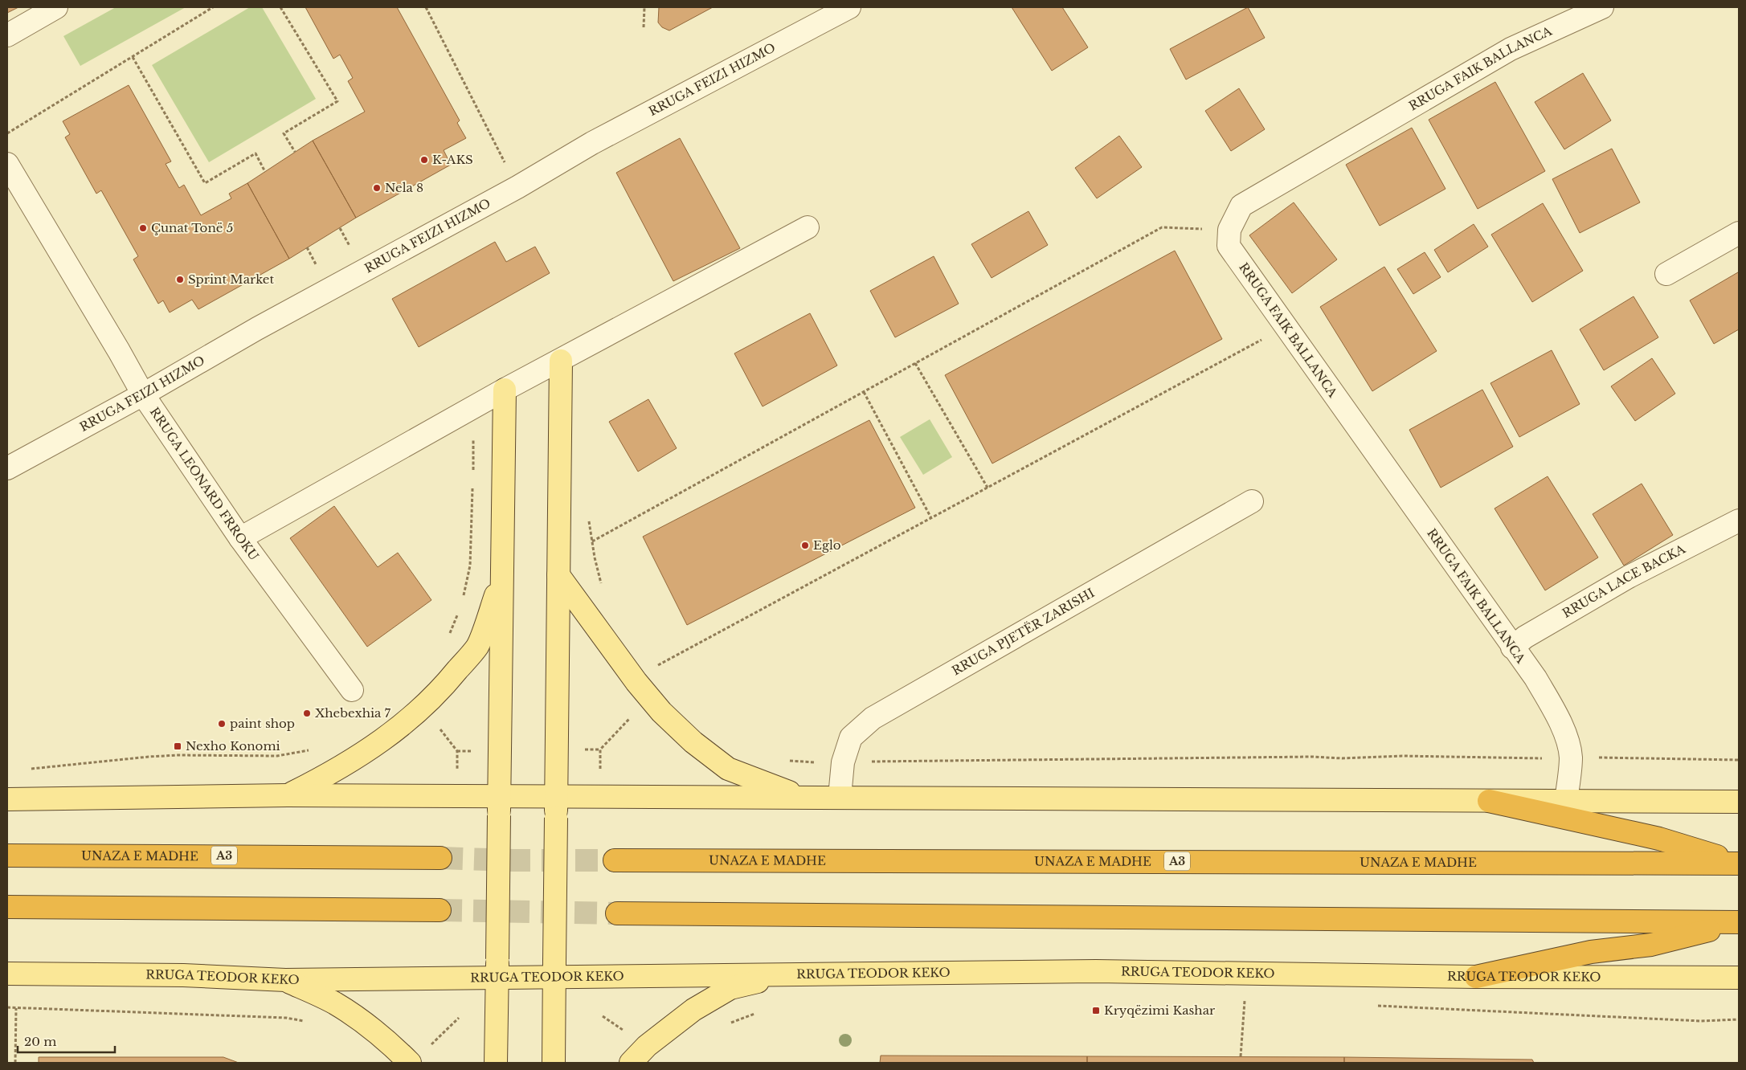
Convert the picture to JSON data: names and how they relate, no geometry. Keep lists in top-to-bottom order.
{
  "streets": {
    "highway": ["UNAZA E MADHE", "A3"],
    "main road": ["RRUGA TEODOR KEKO"],
    "street": [
      "RRUGA FAIK BALLANCA",
      "RRUGA FEIZI HIZMO",
      "RRUGA LEONARD FRROKU",
      "RRUGA LACE BACKA",
      "RRUGA PJETËR ZARISHI"
    ]
  },
  "crossings": [
    ["RRUGA FAIK BALLANCA", "RRUGA LACE BACKA"],
    ["RRUGA FEIZI HIZMO", "RRUGA LEONARD FRROKU"]
  ],
  "places": {
    "other": [
      "K-AKS",
      "Nela 8",
      "Çunat Tonë 5",
      "Sprint Market",
      "Eglo",
      "Xhebexhia 7",
      "paint shop"
    ],
    "transit": ["Nexho Konomi", "Kryqëzimi Kashar"]
  },
  "scale_bar": "20 m"
}
